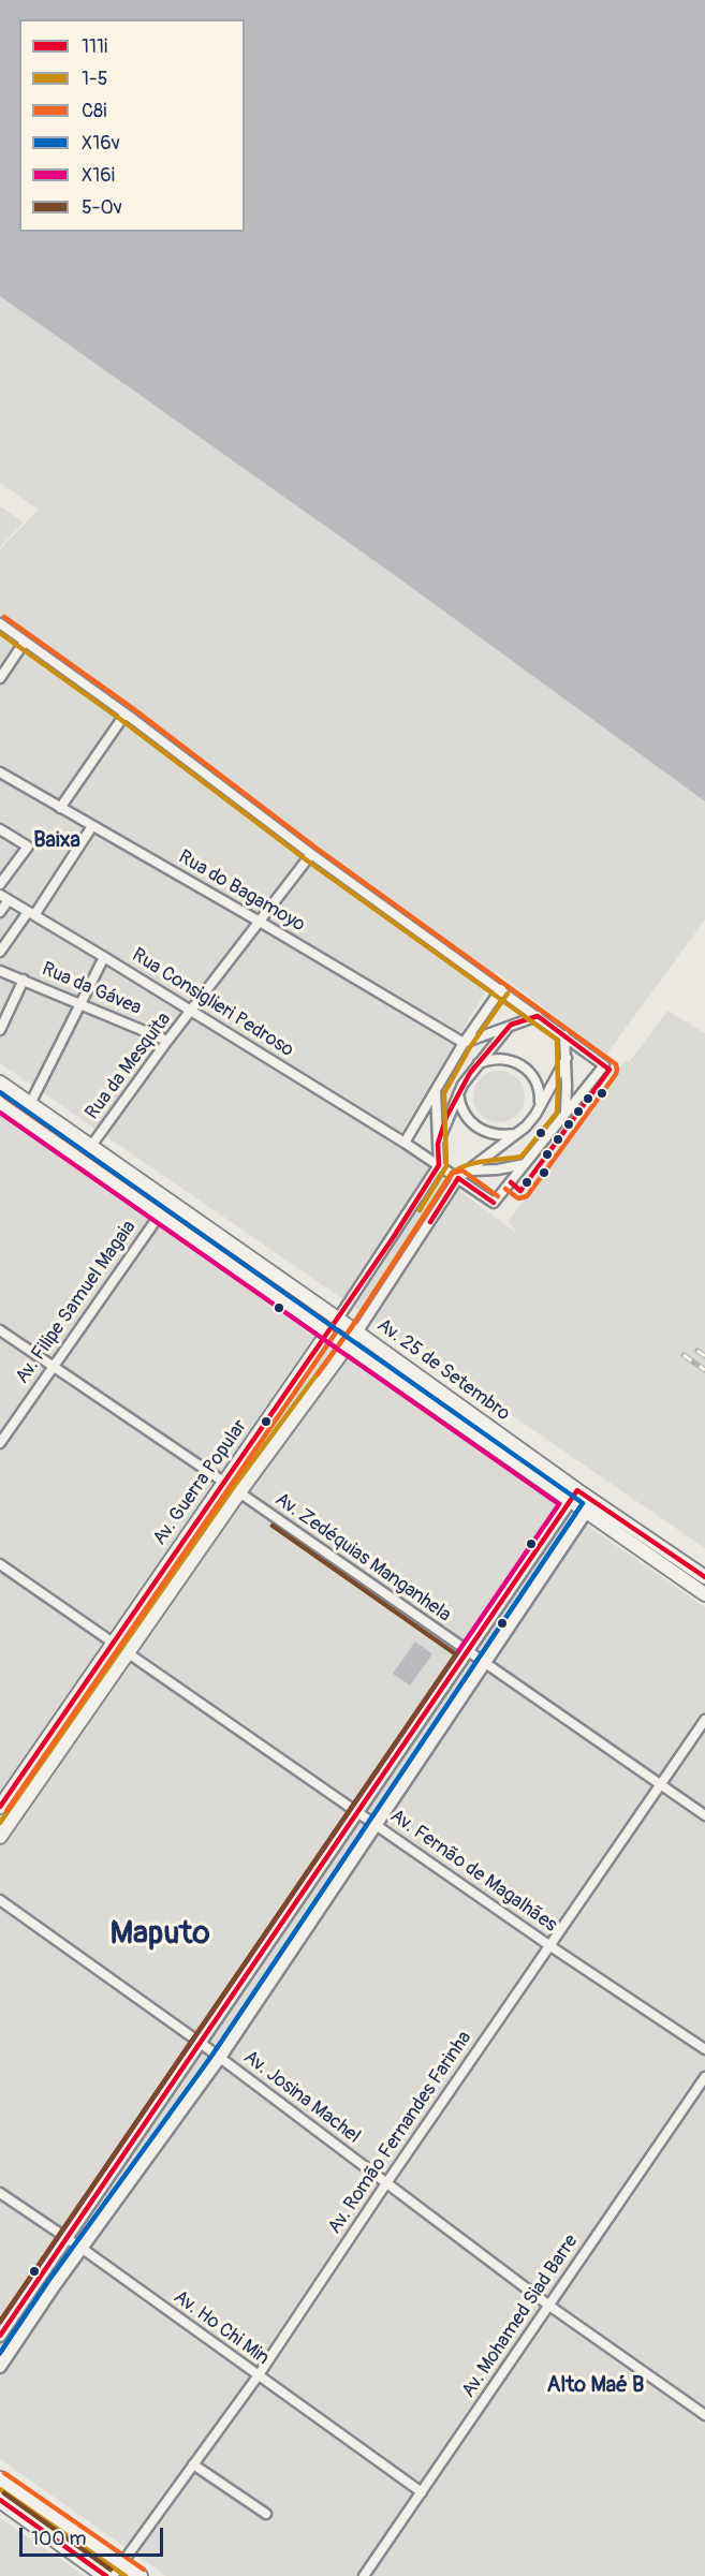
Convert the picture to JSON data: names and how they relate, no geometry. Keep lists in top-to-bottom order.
{
  "streets": {
    "main road": ["Av. 25 de Setembro", "Av. Guerra Popular"],
    "street": [
      "Rua do Bagamoyo",
      "Rua da Gávea",
      "Rua Consiglieri Pedroso",
      "Rua da Mesquita",
      "Av. Filipe Samuel Magaia",
      "Av. Zedéquias Manganhela",
      "Av. Fernão de Magalhães",
      "Av. Josina Machel",
      "Av. Romão Fernandes Farinha",
      "Av. Mohamed Siad Barre",
      "Av. Ho Chi Min"
    ]
  },
  "crossings": [
    ["Rua do Bagamoyo", "Rua da Mesquita"],
    ["Rua da Gávea", "Rua da Mesquita"],
    ["Rua Consiglieri Pedroso", "Rua da Mesquita"],
    ["Rua Consiglieri Pedroso", "Av. Guerra Popular"],
    ["Rua da Mesquita", "Av. 25 de Setembro"],
    ["Av. Filipe Samuel Magaia", "Av. 25 de Setembro"],
    ["Av. Filipe Samuel Magaia", "Av. Zedéquias Manganhela"],
    ["Av. 25 de Setembro", "Av. Guerra Popular"],
    ["Av. Guerra Popular", "Av. Zedéquias Manganhela"],
    ["Av. Guerra Popular", "Av. Fernão de Magalhães"],
    ["Av. Zedéquias Manganhela", "Av. Romão Fernandes Farinha"],
    ["Av. Fernão de Magalhães", "Av. Romão Fernandes Farinha"],
    ["Av. Josina Machel", "Av. Romão Fernandes Farinha"],
    ["Av. Josina Machel", "Av. Mohamed Siad Barre"],
    ["Av. Romão Fernandes Farinha", "Av. Ho Chi Min"],
    ["Av. Mohamed Siad Barre", "Av. Ho Chi Min"]
  ],
  "districts": ["Baixa", "Maputo", "Alto Maé B"],
  "lines": [
    "transit line C8i",
    "transit line 1-5",
    "transit line 111i",
    "transit line X16v",
    "transit line X16i",
    "transit line 5-0v"
  ],
  "legend": [
    "111i",
    "1-5",
    "C8i",
    "X16v",
    "X16i",
    "5-0v"
  ],
  "scale_bar": "100 m"
}
